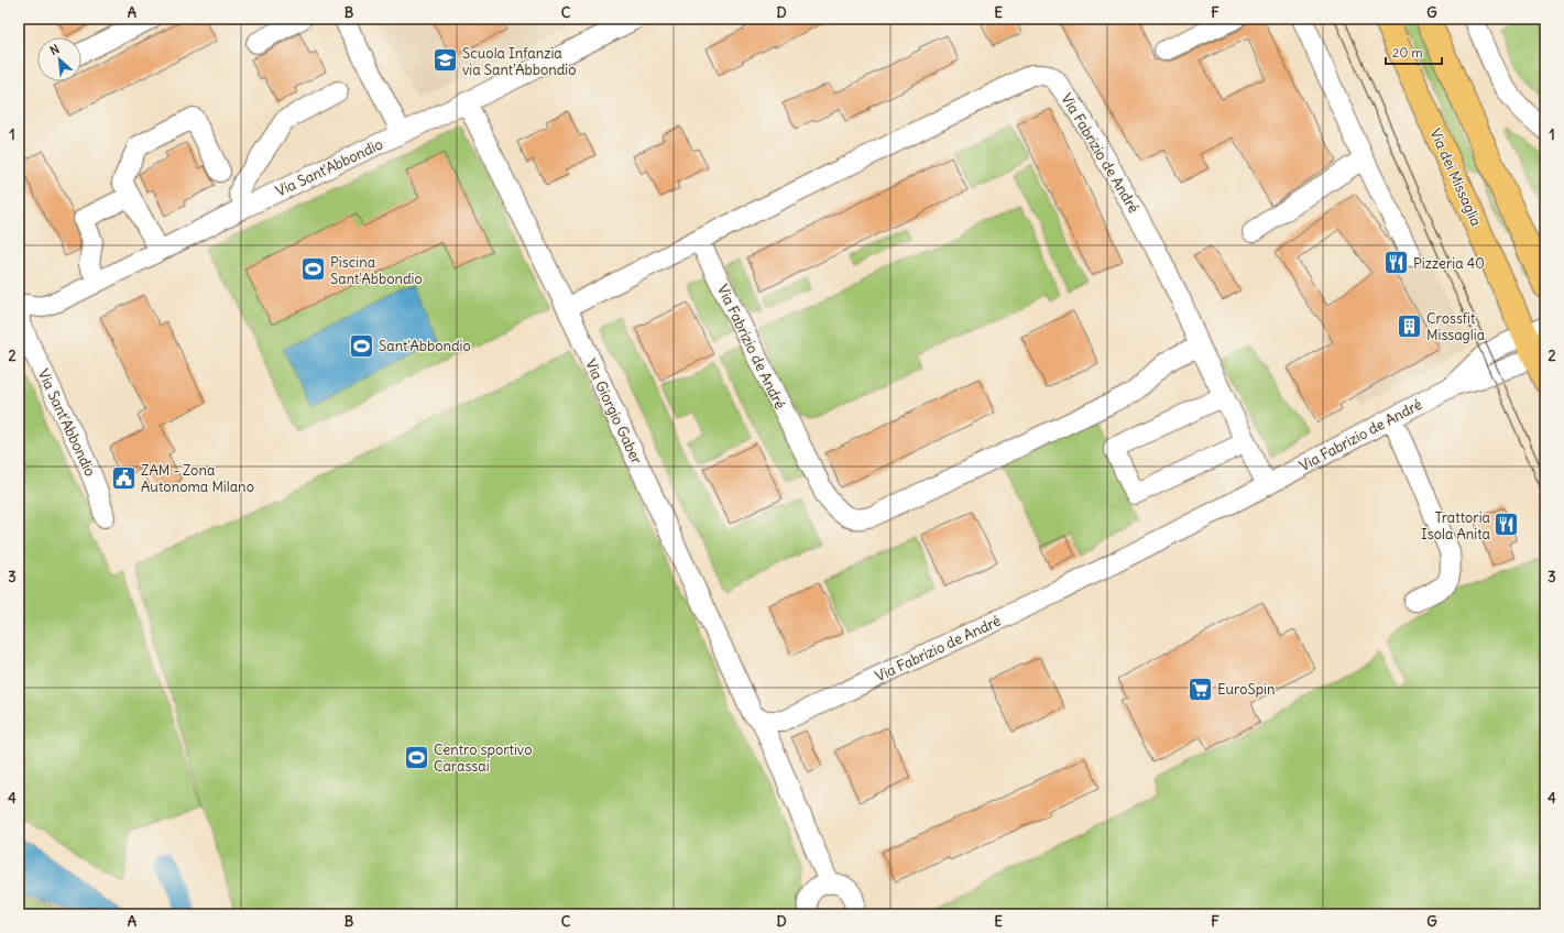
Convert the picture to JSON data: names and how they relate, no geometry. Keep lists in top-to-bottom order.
{
  "streets": {
    "main road": ["Via dei Missaglia"],
    "street": ["Via Fabrizio de André", "Via Sant'Abbondio", "Via Giorgio Gaber"]
  },
  "crossings": [
    ["Via Fabrizio de André", "Via dei Missaglia"],
    ["Via Fabrizio de André", "Via Giorgio Gaber"],
    ["Via Sant'Abbondio", "Via Giorgio Gaber"]
  ],
  "places": {
    "school or university": ["Scuola Infanzia via Sant'Abbondio"],
    "restaurant": ["Pizzeria 40", "Trattoria Isola Anita"],
    "sports": ["Piscina Sant'Abbondio", "Sant'Abbondio", "Centro sportivo Carassai"],
    "building": ["Crossfit Missaglia"],
    "public building": ["ZAM - Zona Autonoma Milano"],
    "supermarket": ["EuroSpin"]
  },
  "scale_bar": "20 m",
  "north": "top left",
  "grid": {
    "columns": [
      "A",
      "B",
      "C",
      "D",
      "E",
      "F",
      "G"
    ],
    "rows": [
      "1",
      "2",
      "3",
      "4"
    ]
  }
}
